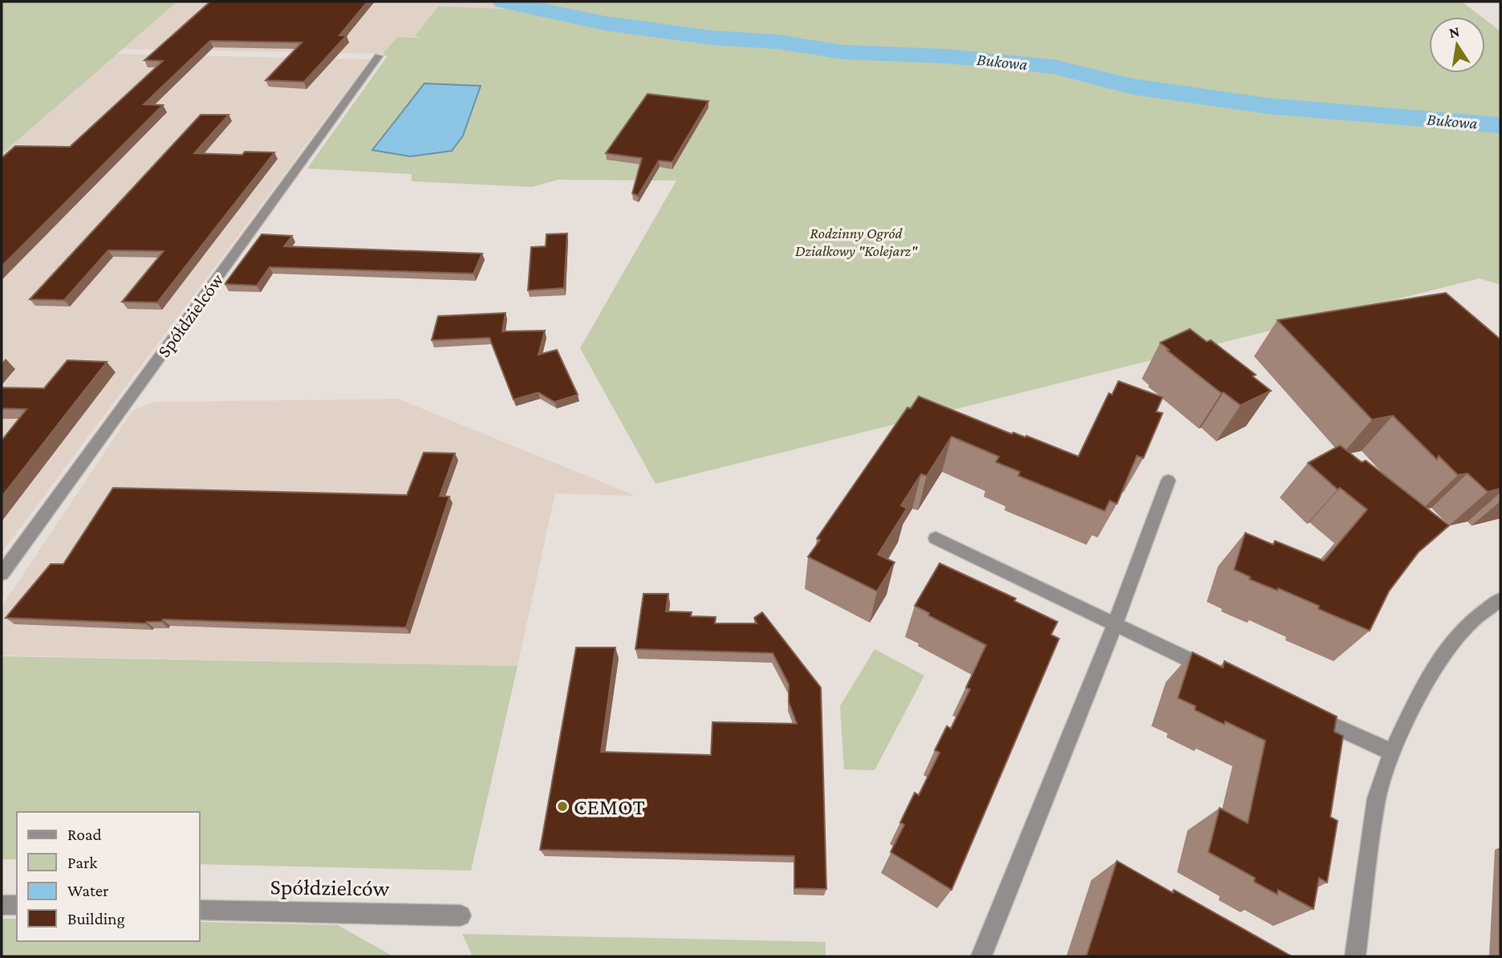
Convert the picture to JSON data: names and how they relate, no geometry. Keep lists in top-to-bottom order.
{
  "streets": {
    "street": ["Spółdzielców"]
  },
  "water": ["Bukowa"],
  "parks": ["Rodzinny Ogród Działkowy \"Kolejarz\""],
  "places": ["CEMOT"],
  "legend": [
    "Road",
    "Park",
    "Water",
    "Building"
  ],
  "north": "top"
}
